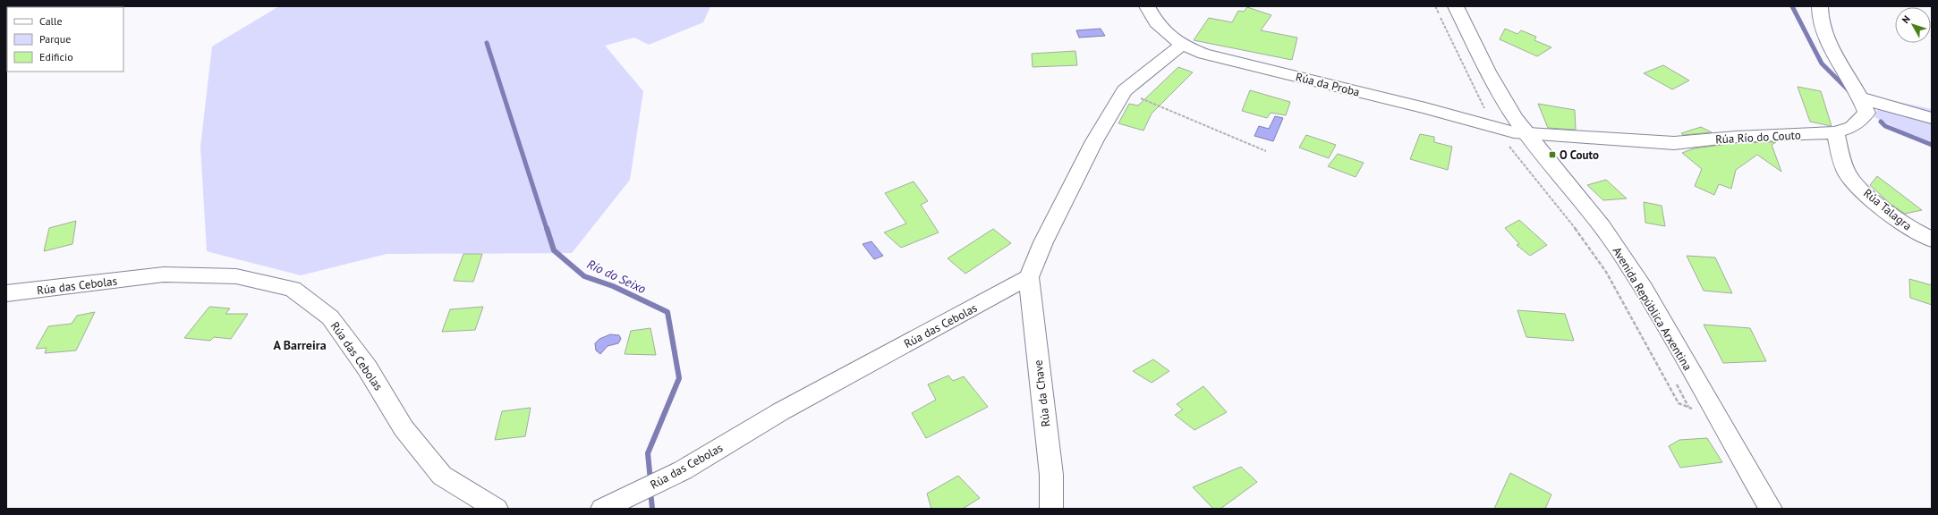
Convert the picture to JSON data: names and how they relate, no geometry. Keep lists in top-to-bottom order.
{
  "streets": {
    "street": [
      "Rúa da Proba",
      "Rúa Río do Couto",
      "Rúa Talagra",
      "Rúa das Cebolas",
      "Avenida República Arxentina",
      "Rúa da Chave"
    ]
  },
  "crossings": [
    ["Rúa da Proba", "Rúa Río do Couto"],
    ["Rúa da Proba", "Avenida República Arxentina"],
    ["Rúa Río do Couto", "Rúa Talagra"],
    ["Rúa Río do Couto", "Avenida República Arxentina"],
    ["Rúa das Cebolas", "Rúa da Chave"]
  ],
  "districts": ["A Barreira"],
  "water": ["Río do Seixo"],
  "places": {
    "transit": ["O Couto"]
  },
  "legend": ["Calle", "Parque", "Edificio"],
  "north": "top left"
}
